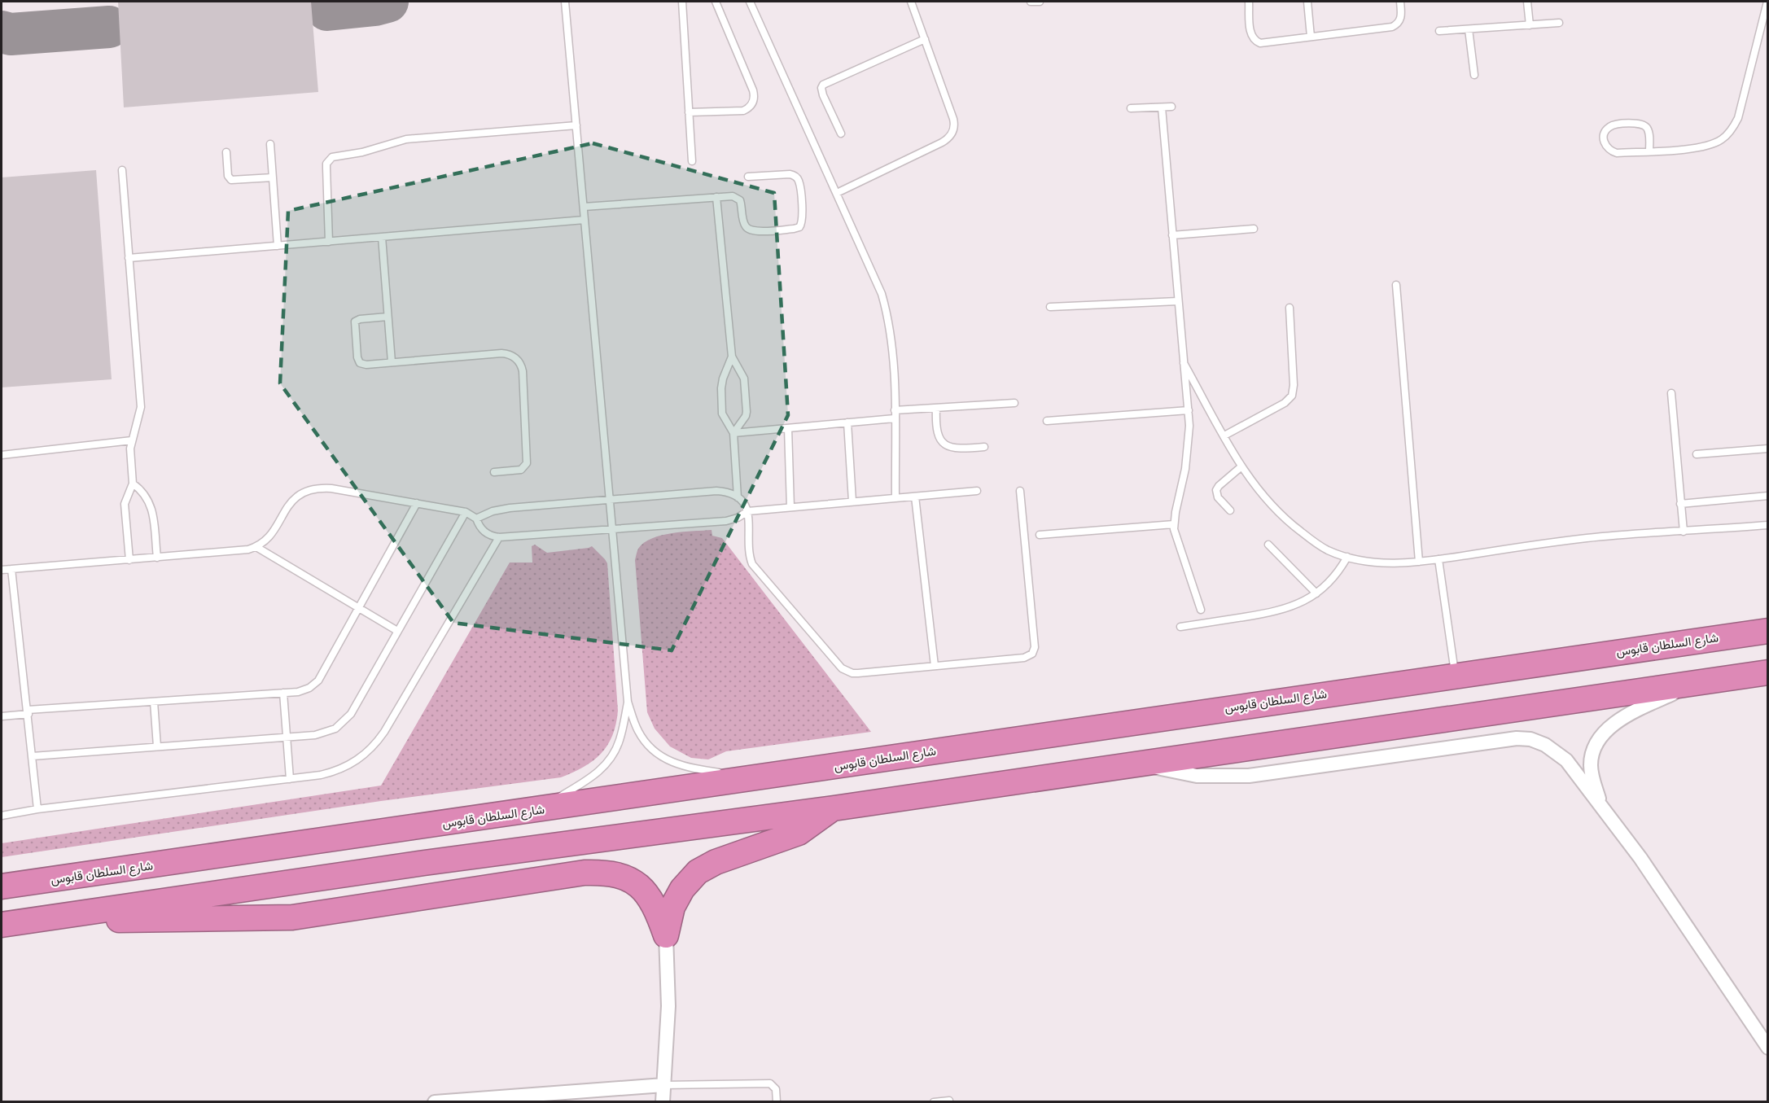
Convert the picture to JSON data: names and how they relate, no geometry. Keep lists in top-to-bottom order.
{
  "streets": {
    "highway": ["شارع السلطان قابوس"]
  }
}
